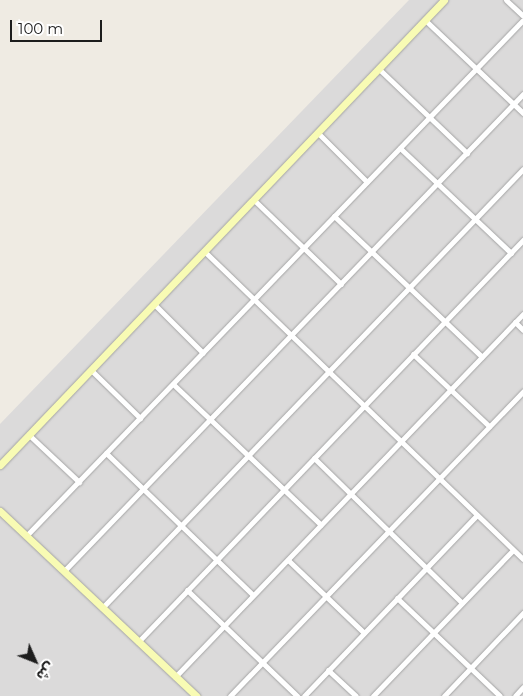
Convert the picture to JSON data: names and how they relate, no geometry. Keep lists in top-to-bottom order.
{
  "scale_bar": "100 m",
  "north": "bottom right"
}
